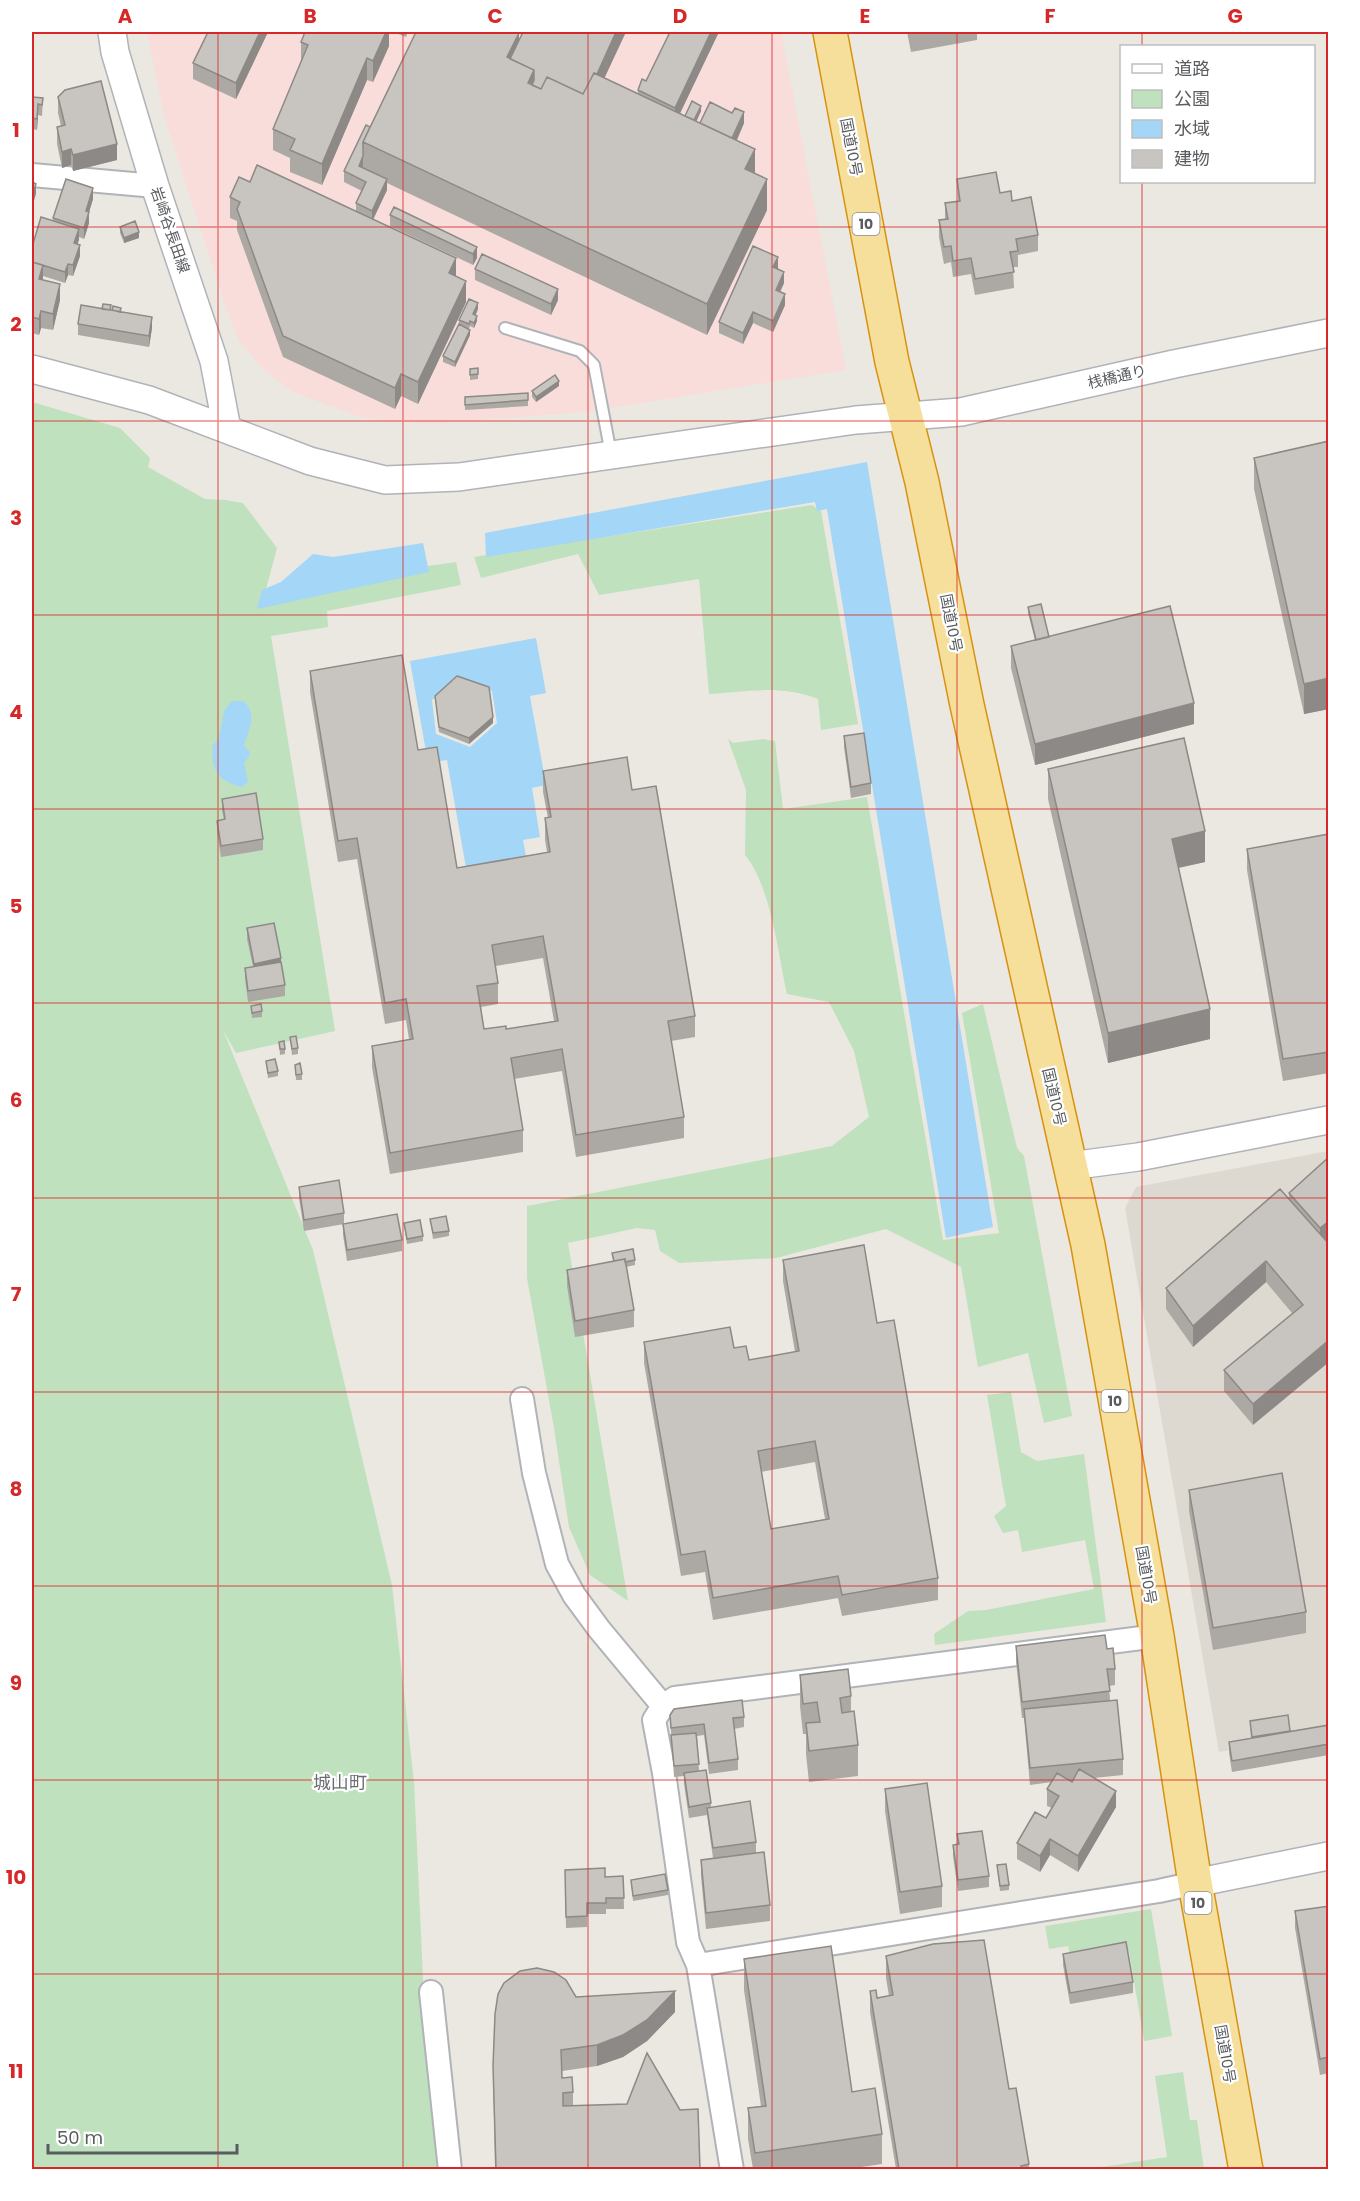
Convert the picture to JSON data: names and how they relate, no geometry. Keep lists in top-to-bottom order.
{
  "streets": {
    "highway": ["国道10号", "10"],
    "street": ["岩崎谷長田線", "桟橋通り"]
  },
  "crossings": [
    ["国道10号", "桟橋通り"],
    ["岩崎谷長田線", "桟橋通り"]
  ],
  "districts": ["城山町"],
  "legend": [
    "道路",
    "公園",
    "水域",
    "建物"
  ],
  "scale_bar": "50 m",
  "grid": {
    "columns": [
      "A",
      "B",
      "C",
      "D",
      "E",
      "F",
      "G"
    ],
    "rows": [
      "1",
      "2",
      "3",
      "4",
      "5",
      "6",
      "7",
      "8",
      "9",
      "10",
      "11"
    ]
  }
}
